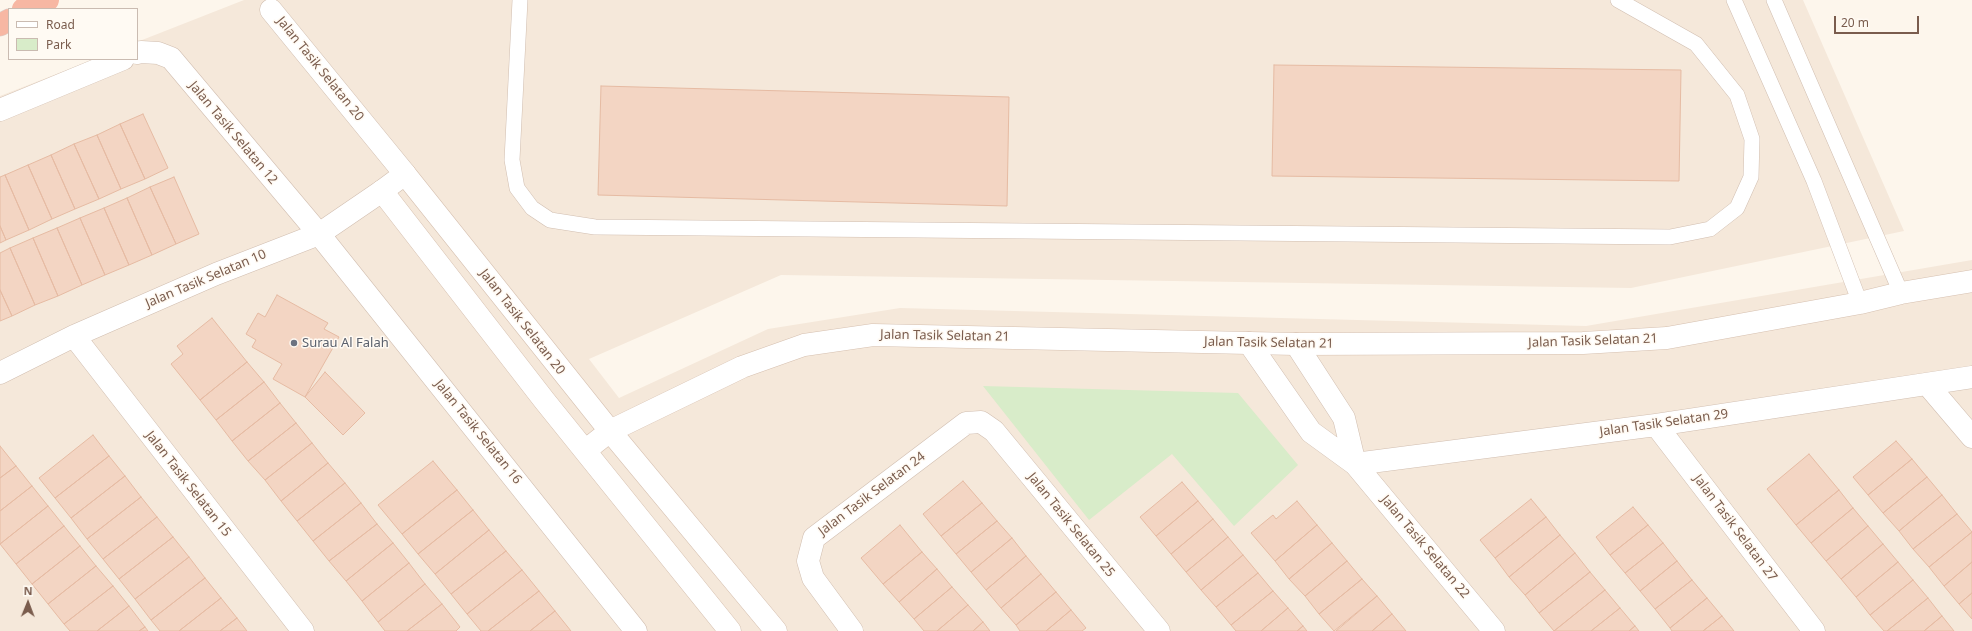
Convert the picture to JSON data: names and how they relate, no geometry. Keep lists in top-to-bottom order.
{
  "streets": {
    "street": [
      "Jalan Tasik Selatan 20",
      "Jalan Tasik Selatan 12",
      "Jalan Tasik Selatan 10",
      "Jalan Tasik Selatan 21",
      "Jalan Tasik Selatan 29",
      "Jalan Tasik Selatan 16",
      "Jalan Tasik Selatan 15",
      "Jalan Tasik Selatan 24",
      "Jalan Tasik Selatan 25",
      "Jalan Tasik Selatan 27",
      "Jalan Tasik Selatan 22"
    ]
  },
  "crossings": [
    ["Jalan Tasik Selatan 20", "Jalan Tasik Selatan 10"],
    ["Jalan Tasik Selatan 20", "Jalan Tasik Selatan 21"],
    ["Jalan Tasik Selatan 12", "Jalan Tasik Selatan 10"],
    ["Jalan Tasik Selatan 12", "Jalan Tasik Selatan 16"],
    ["Jalan Tasik Selatan 10", "Jalan Tasik Selatan 16"],
    ["Jalan Tasik Selatan 10", "Jalan Tasik Selatan 15"],
    ["Jalan Tasik Selatan 21", "Jalan Tasik Selatan 22"],
    ["Jalan Tasik Selatan 29", "Jalan Tasik Selatan 27"],
    ["Jalan Tasik Selatan 29", "Jalan Tasik Selatan 22"],
    ["Jalan Tasik Selatan 24", "Jalan Tasik Selatan 25"]
  ],
  "places": ["Surau Al Falah"],
  "legend": ["Road", "Park"],
  "scale_bar": "20 m",
  "north": "top"
}
